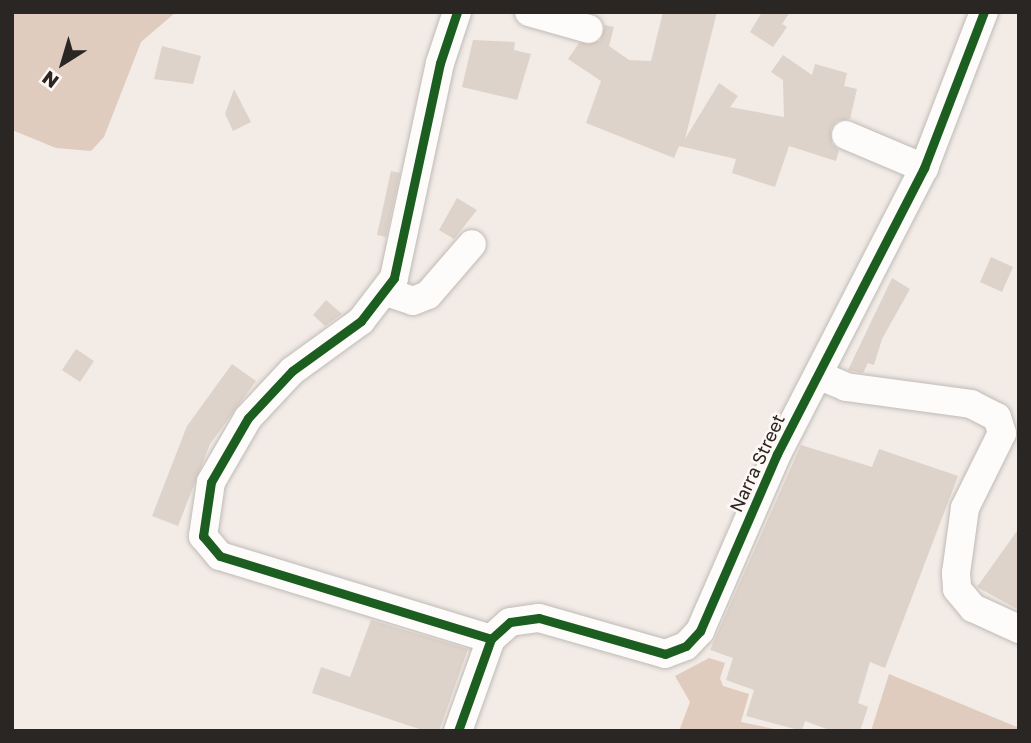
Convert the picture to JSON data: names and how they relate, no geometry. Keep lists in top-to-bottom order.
{
  "streets": {
    "street": ["Narra Street"]
  },
  "north": "bottom left"
}
